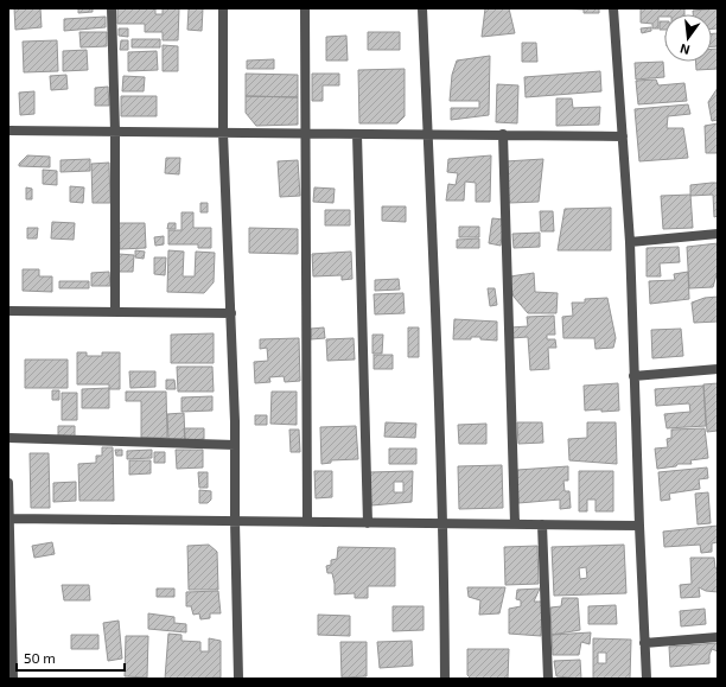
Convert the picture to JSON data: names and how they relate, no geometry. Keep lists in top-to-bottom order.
{
  "scale_bar": "50 m",
  "north": "bottom"
}
